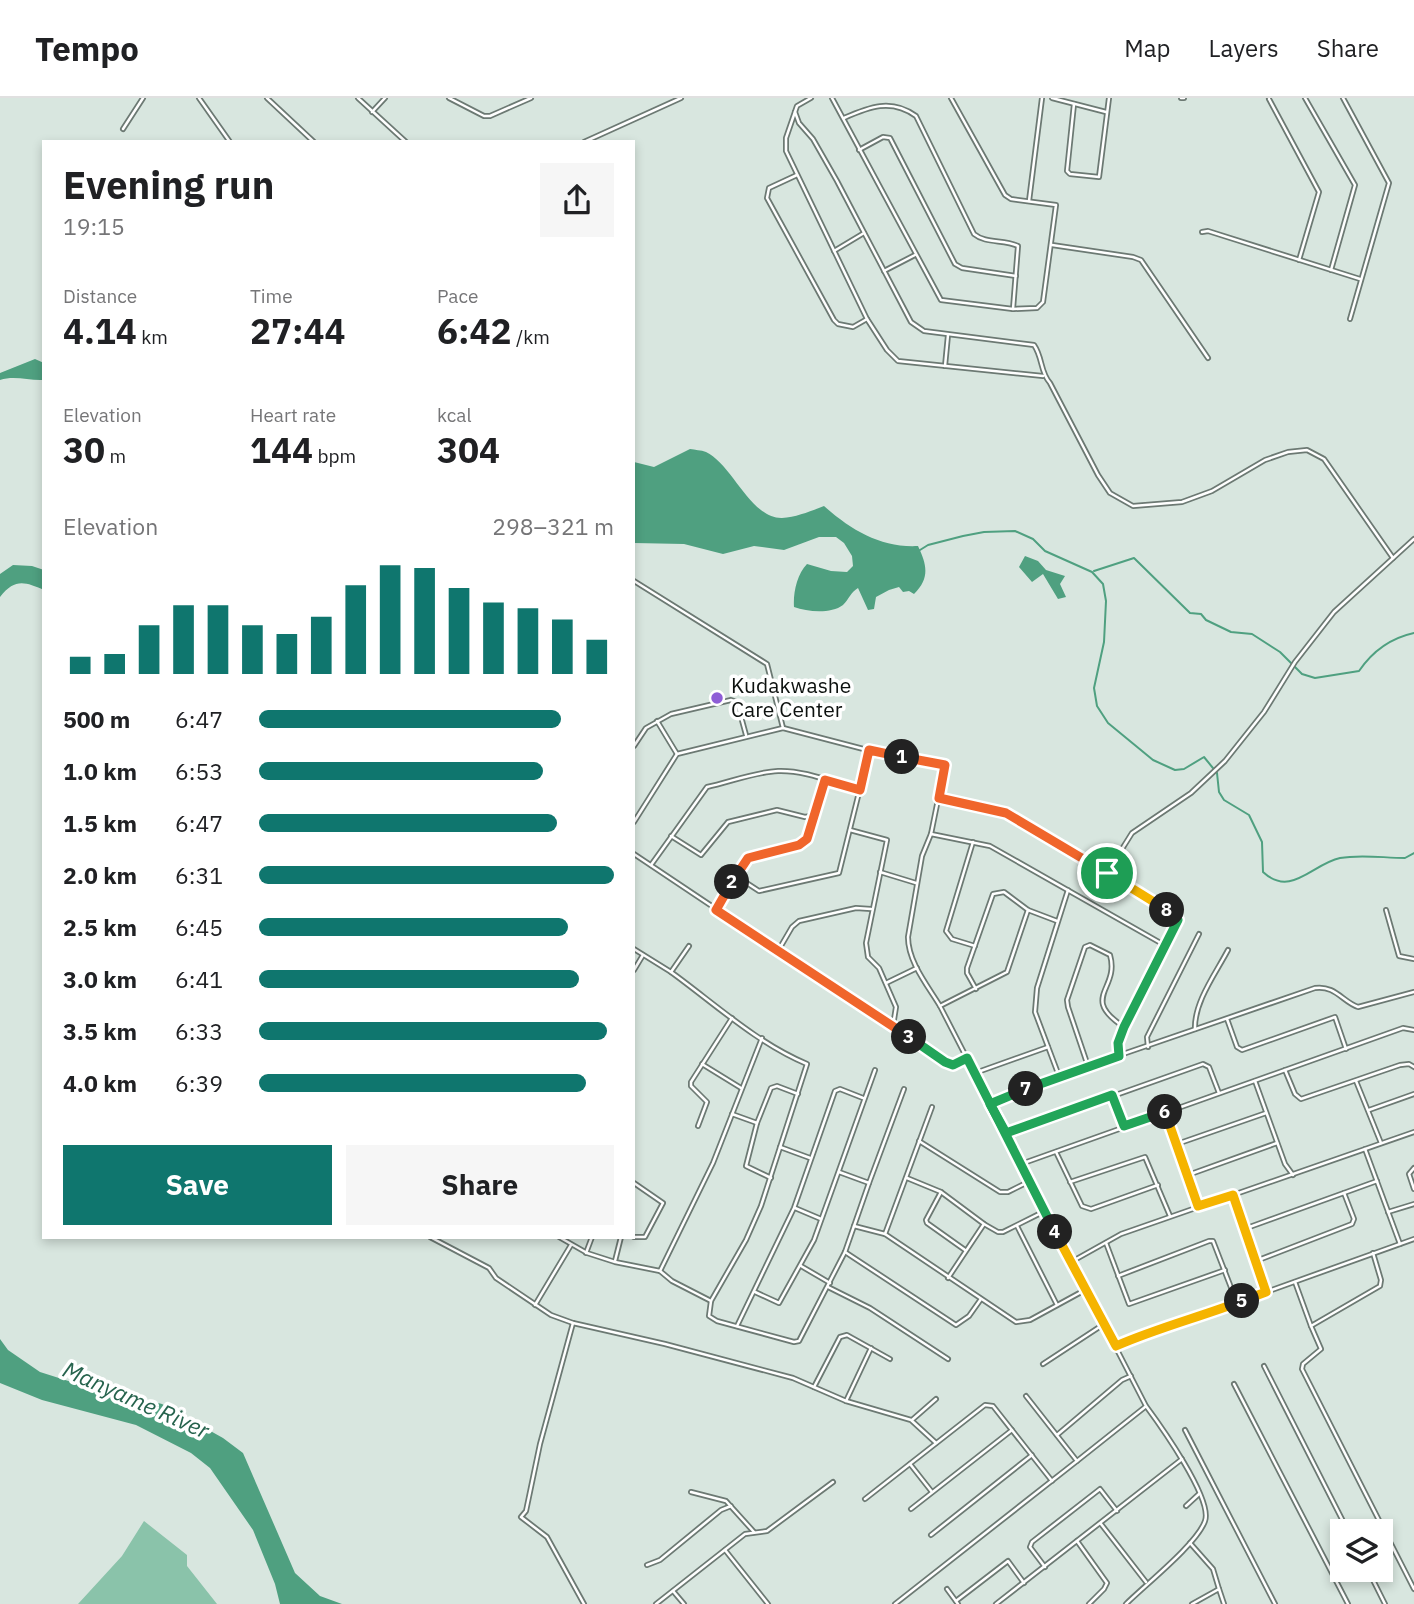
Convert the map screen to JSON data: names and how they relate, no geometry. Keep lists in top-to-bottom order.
{
  "water": ["Manyame River"],
  "places": ["Kudakwashe Care Center"],
  "page": {
    "header": "Tempo",
    "nav": ["Map", "Layers", "Share"],
    "heading": ["Evening run", "19:15"],
    "stats": [
      ["Distance", "4.14 km"],
      ["Time", "27:44"],
      ["Pace", "6:42 /km"],
      ["Elevation", "30 m"],
      ["Heart rate", "144 bpm"],
      ["kcal", "304"]
    ],
    "chart": ["Elevation", "298–321 m"],
    "list": [
      {
        "name": "500 m",
        "note": "6:47"
      },
      {
        "name": "1.0 km",
        "note": "6:53"
      },
      {
        "name": "1.5 km",
        "note": "6:47"
      },
      {
        "name": "2.0 km",
        "note": "6:31"
      },
      {
        "name": "2.5 km",
        "note": "6:45"
      },
      {
        "name": "3.0 km",
        "note": "6:41"
      },
      {
        "name": "3.5 km",
        "note": "6:33"
      },
      {
        "name": "4.0 km",
        "note": "6:39"
      }
    ],
    "pins": [
      "1",
      "2",
      "8",
      "3",
      "7",
      "6",
      "4",
      "5"
    ],
    "buttons": ["Save", "Share"]
  }
}
